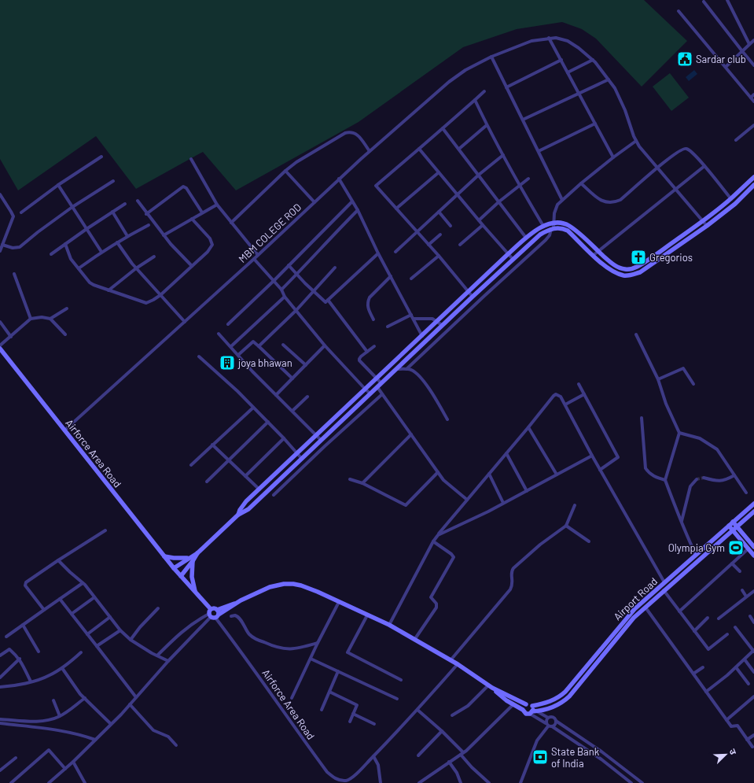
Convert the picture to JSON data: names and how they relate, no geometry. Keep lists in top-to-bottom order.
{
  "streets": {
    "street": ["MBM COLEGE ROD", "Airforce Area Road", "Airport Road"]
  },
  "crossings": [
    ["MBM COLEGE ROD", "Airforce Area Road"]
  ],
  "places": {
    "public building": ["Sardar club"],
    "church": ["Gregorios"],
    "building": ["joya bhawan"],
    "sports": ["Olympia Gym"],
    "bank": ["State Bank of India"]
  },
  "north": "top right"
}
